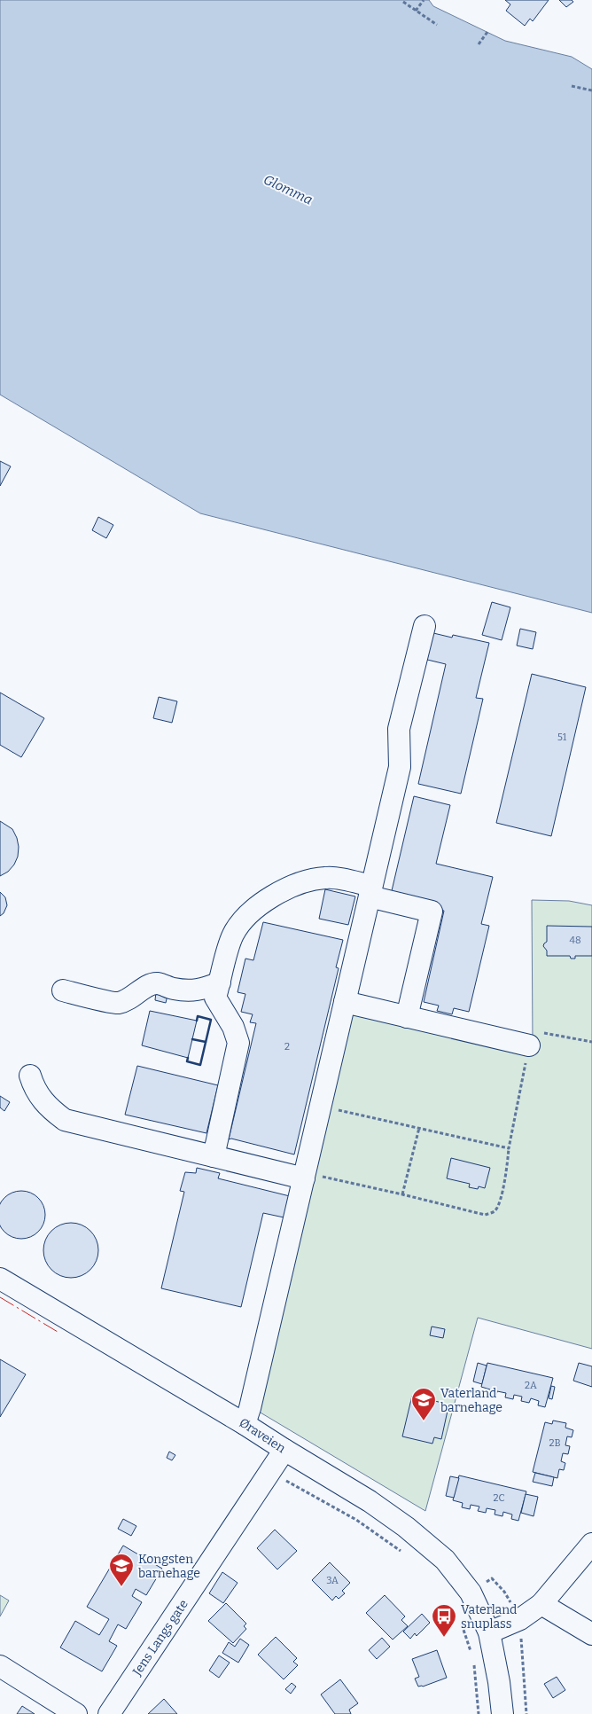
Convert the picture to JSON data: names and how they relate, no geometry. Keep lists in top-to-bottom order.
{
  "streets": {
    "street": ["Øraveien", "Jens Langs gate"]
  },
  "crossings": [
    ["Øraveien", "Jens Langs gate"]
  ],
  "water": ["Glomma"],
  "places": {
    "school or university": ["Vaterland barnehage", "Kongsten barnehage"],
    "bus stop": ["Vaterland snuplass"]
  },
  "house_numbers": [
    "51",
    "48",
    "2",
    "2A",
    "2B",
    "2C",
    "3A"
  ]
}
